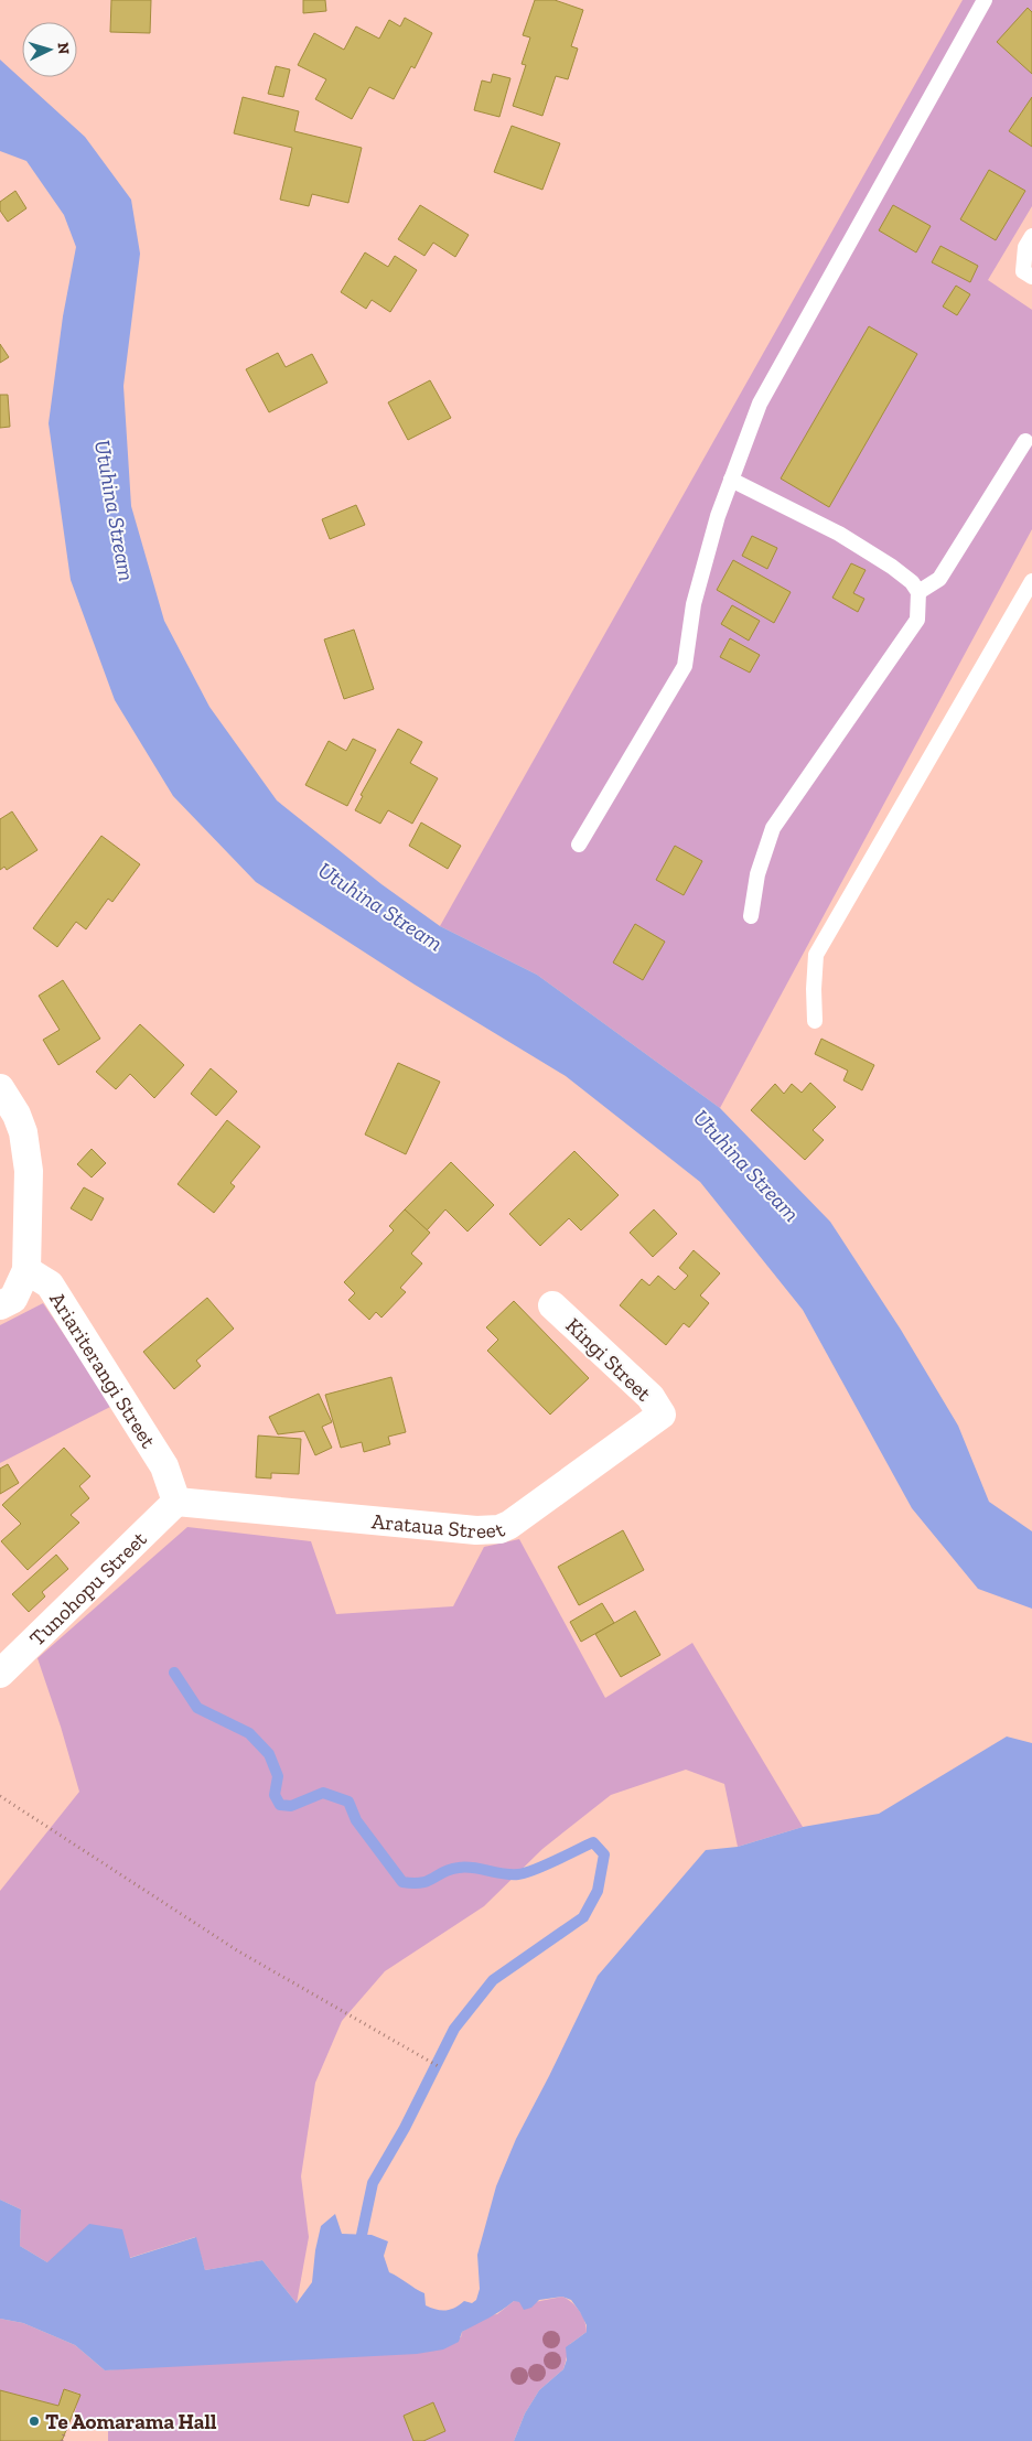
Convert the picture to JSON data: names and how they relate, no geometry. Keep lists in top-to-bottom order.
{
  "streets": {
    "street": [
      "Kingi Street",
      "Ariariterangi Street",
      "Arataua Street",
      "Tunohopu Street"
    ]
  },
  "crossings": [
    ["Kingi Street", "Arataua Street"],
    ["Ariariterangi Street", "Arataua Street"],
    ["Ariariterangi Street", "Tunohopu Street"],
    ["Arataua Street", "Tunohopu Street"]
  ],
  "water": ["Utuhina Stream"],
  "places": ["Te Aomarama Hall"],
  "north": "right"
}
